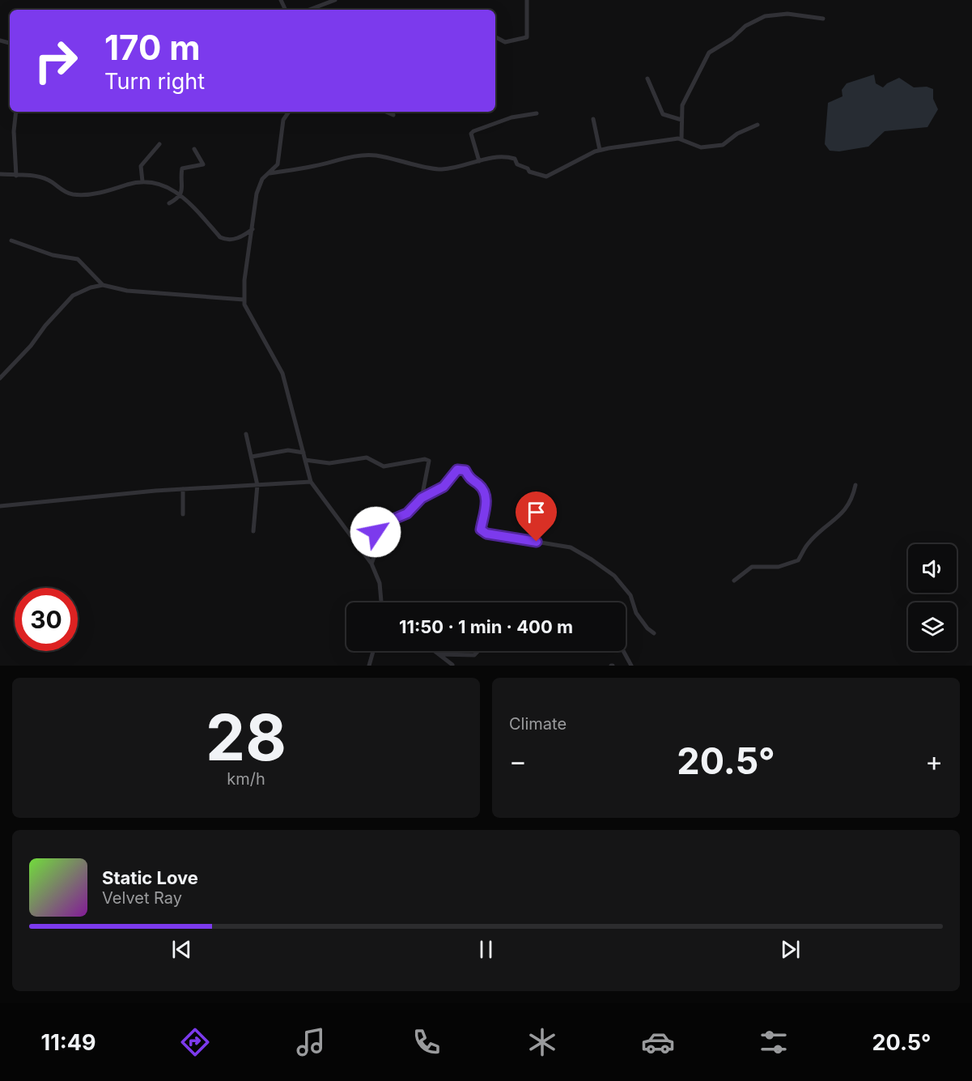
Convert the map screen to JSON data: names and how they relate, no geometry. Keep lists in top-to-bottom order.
{
  "page": {
    "turn": ["170 m", "Turn right"],
    "limit": "30",
    "trip": "11:50 · 1 min · 400 m",
    "tile": [
      ["28", "km/h"],
      "Climate"
    ],
    "heat": ["−", "20.5°", "+"],
    "song": ["Static Love", "Velvet Ray"],
    "tabs": ["11:49", "20.5°"]
  }
}
